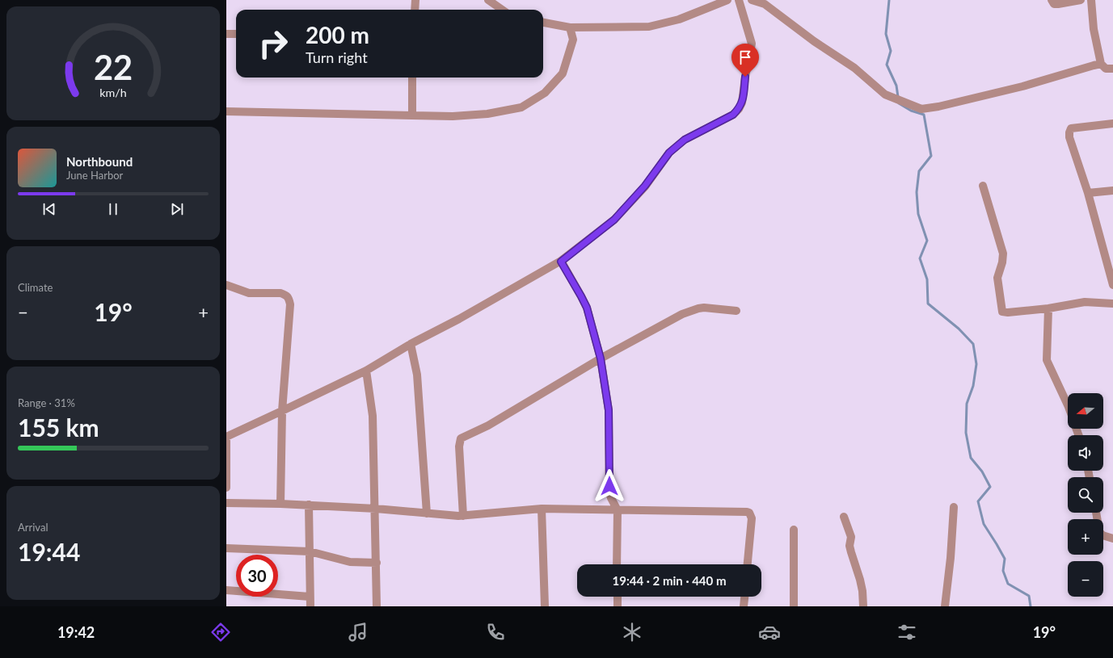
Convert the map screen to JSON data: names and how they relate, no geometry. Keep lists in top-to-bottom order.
{
  "north": "left",
  "page": {
    "turn": ["200 m", "Turn right"],
    "song": ["Northbound", "June Harbor"],
    "tile": [
      "Climate",
      ["Range · 31%", "155 km"],
      ["Arrival", "19:44"]
    ],
    "heat": ["−", "19°", "+"],
    "map_buttons": ["+", "−"],
    "limit": "30",
    "trip": "19:44 · 2 min · 440 m",
    "tabs": ["19:42", "19°"],
    "gauge": ["22", "km/h"]
  }
}
